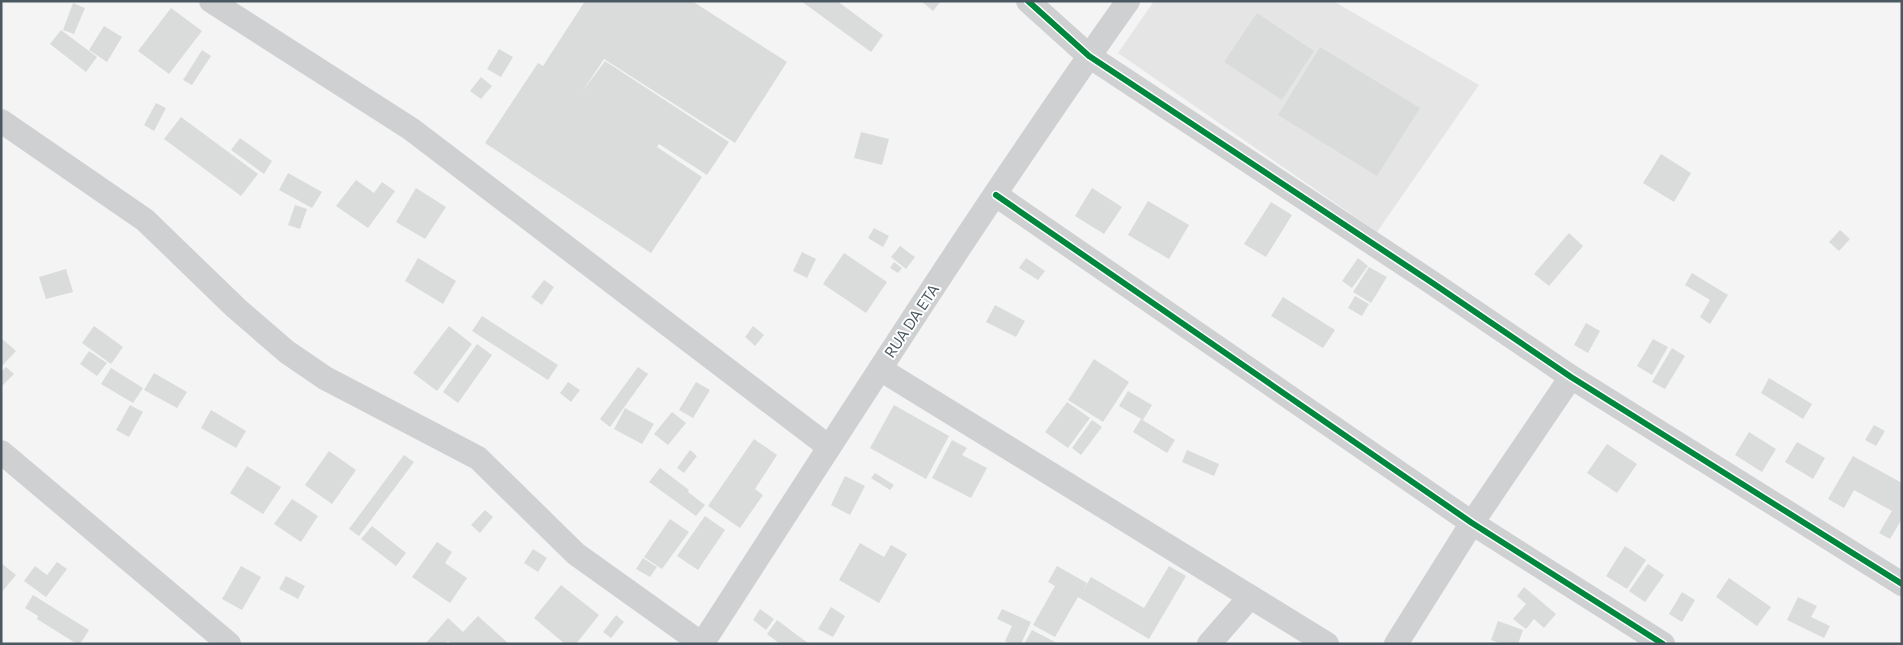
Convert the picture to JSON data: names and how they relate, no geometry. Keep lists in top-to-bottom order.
{
  "streets": {
    "street": ["RUA DA ETA"]
  }
}
